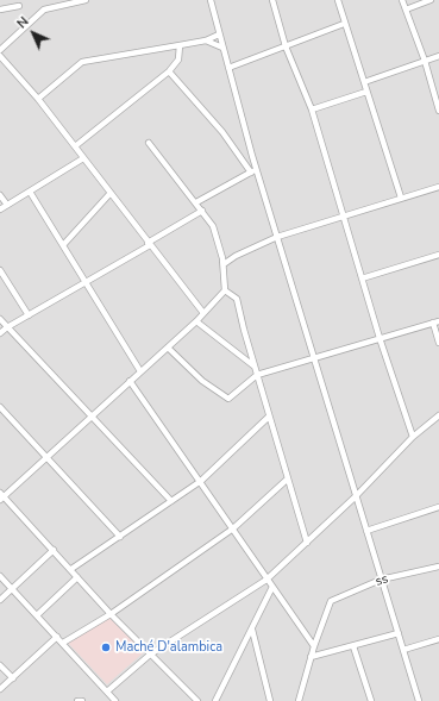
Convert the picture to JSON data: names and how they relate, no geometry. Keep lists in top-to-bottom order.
{
  "streets": {
    "street": ["ss"]
  },
  "places": ["Maché D'alambica"],
  "north": "top left"
}
